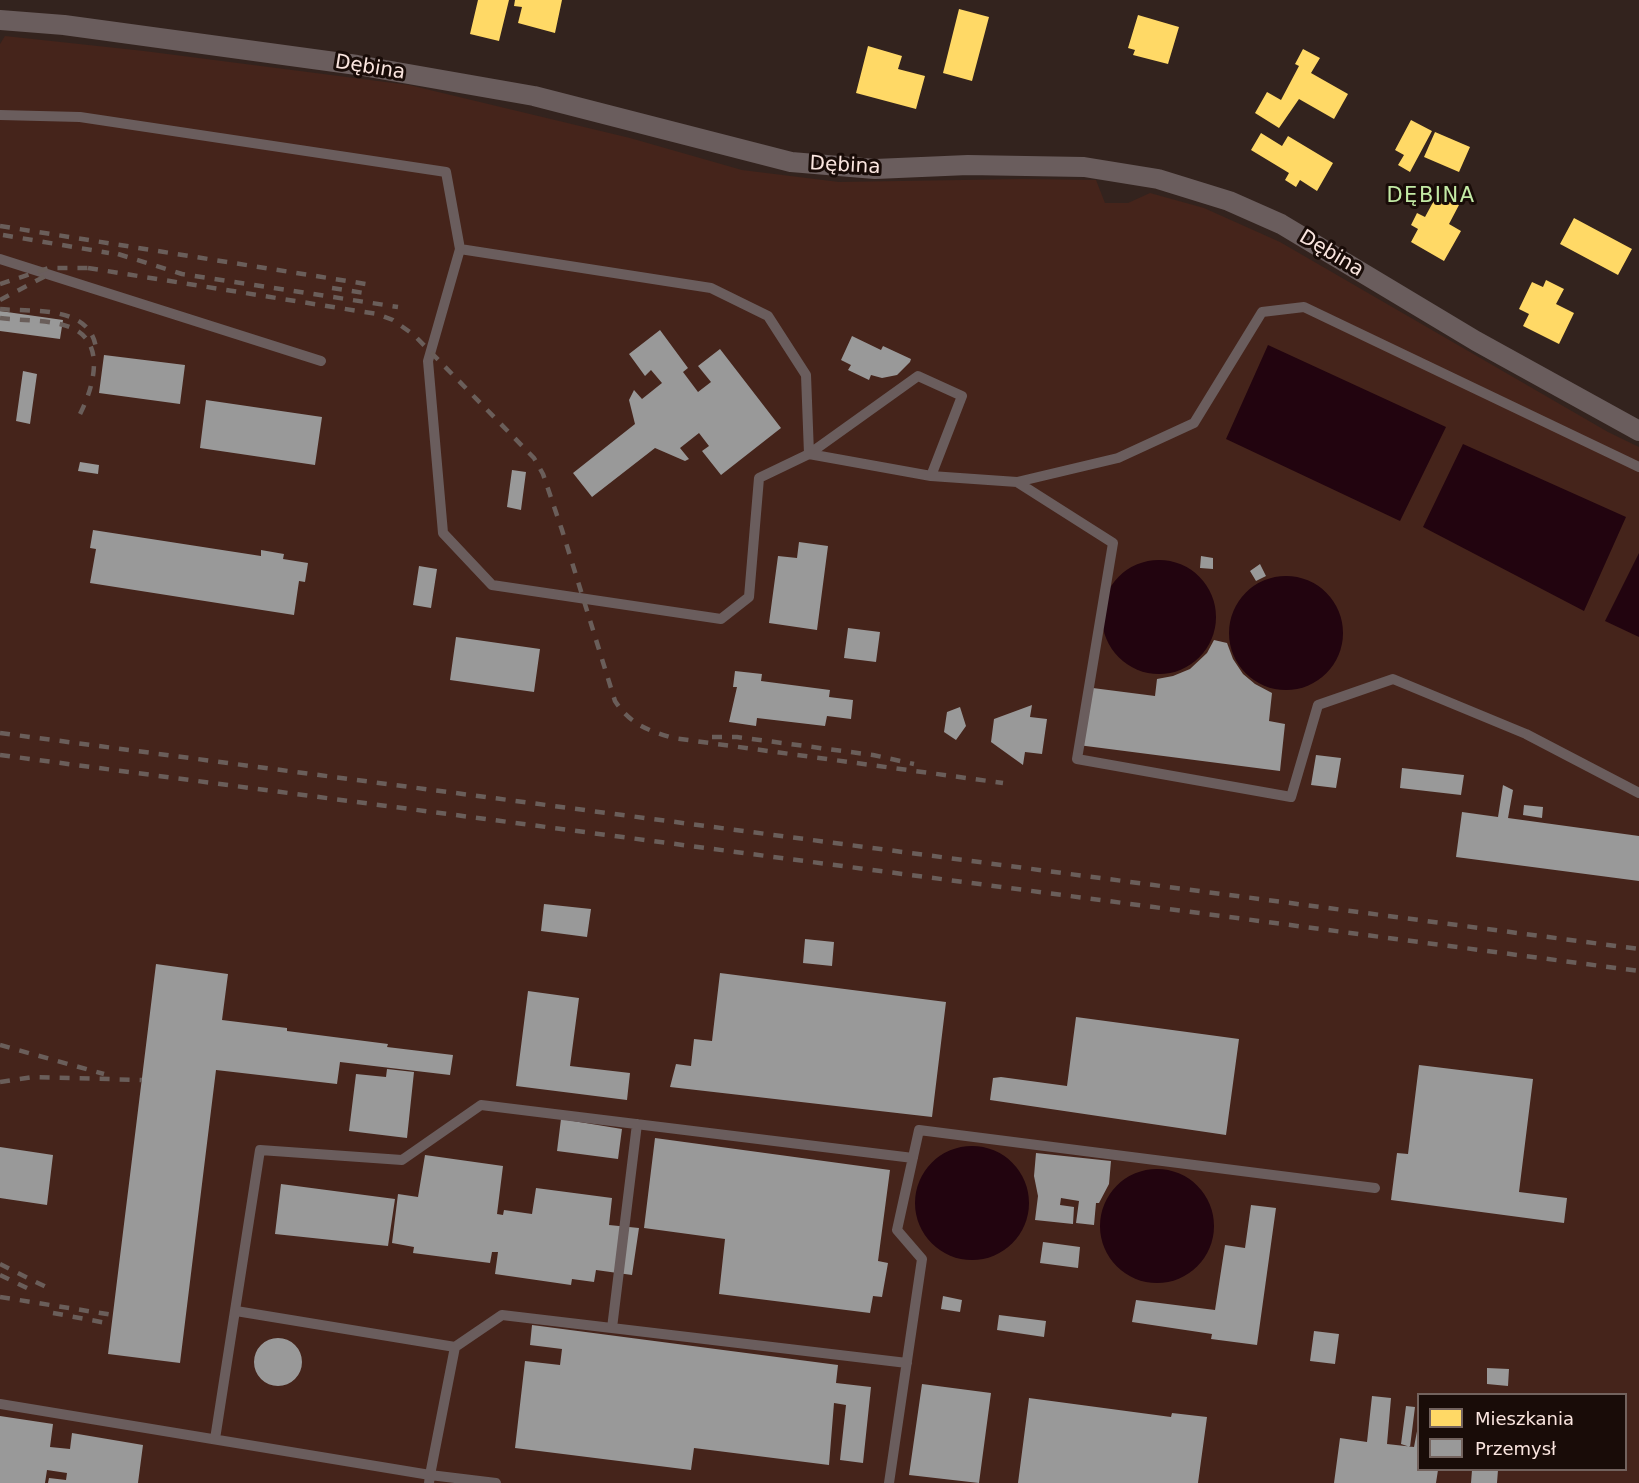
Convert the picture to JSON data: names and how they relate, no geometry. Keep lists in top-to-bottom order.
{
  "streets": {
    "street": ["Dębina"]
  },
  "districts": ["DĘBINA"],
  "legend": ["Mieszkania", "Przemysł"]
}
